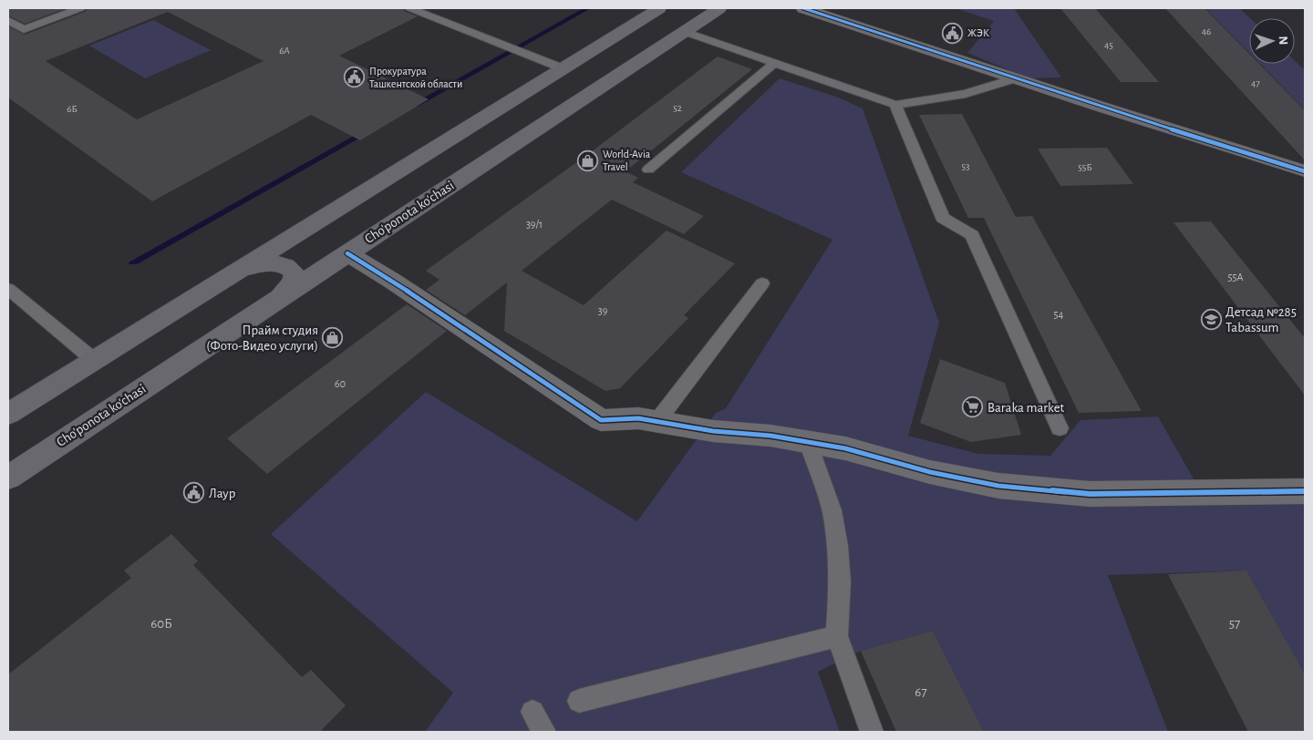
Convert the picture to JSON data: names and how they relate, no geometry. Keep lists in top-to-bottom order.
{
  "streets": {
    "main road": ["Cho'ponota ko'chasi"]
  },
  "places": {
    "public building": ["ЖЭК", "Прокуратура Ташкентской области", "Лаур"],
    "shop": ["World-Avia Travel", "Прайм студия (Фото-Видео услуги)"],
    "school or university": ["Детсад №285 Tabassum"],
    "supermarket": ["Baraka market"]
  },
  "house_numbers": [
    "46",
    "45",
    "6А",
    "47",
    "52",
    "6Б",
    "53",
    "55Б",
    "39/1",
    "55A",
    "39",
    "54",
    "60",
    "60Б",
    "57",
    "67"
  ],
  "north": "right"
}
